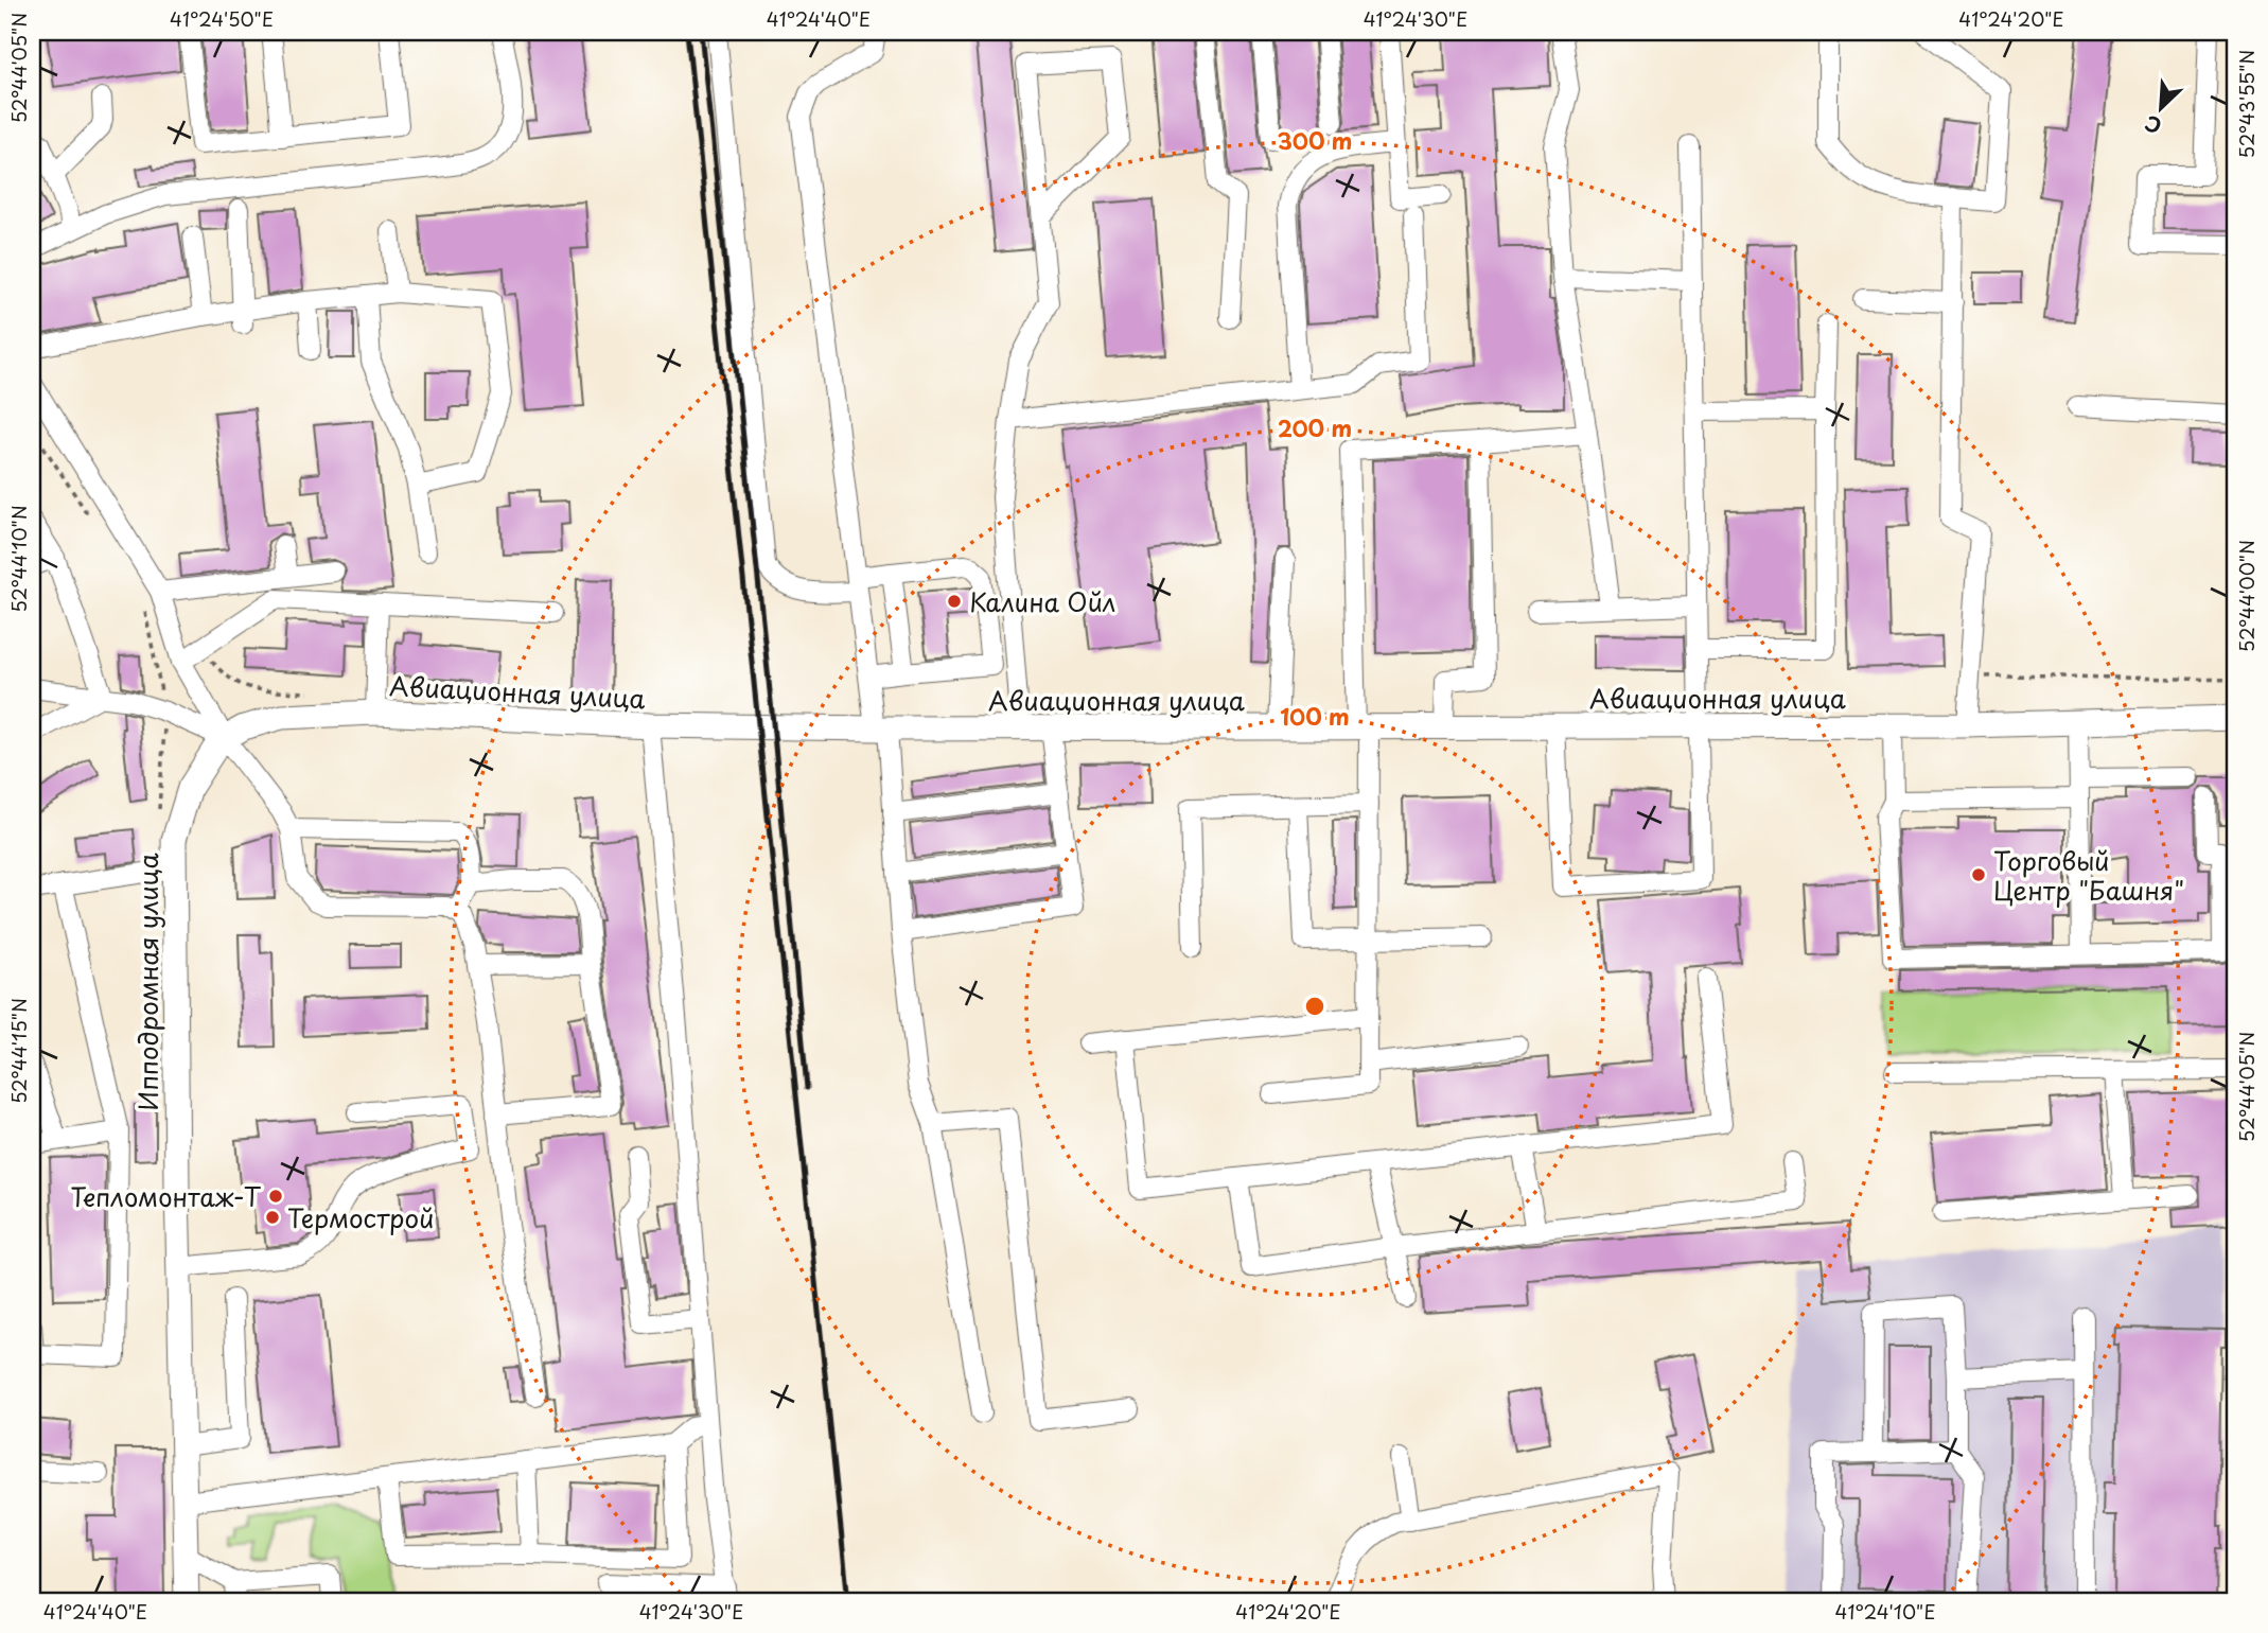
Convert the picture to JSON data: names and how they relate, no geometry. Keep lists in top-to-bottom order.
{
  "streets": {
    "main road": ["Авиационная улица", "Ипподромная улица"]
  },
  "crossings": [
    ["Авиационная улица", "Ипподромная улица"]
  ],
  "places": [
    "Калина Ойл",
    "Торговый Центр \"Башня\"",
    "Тепломонтаж-Т",
    "Термострой"
  ],
  "north": "bottom left",
  "coordinates": [
    "41°24'50\"E",
    "41°24'40\"E",
    "41°24'30\"E",
    "41°24'20\"E",
    "52°44'05\"N",
    "52°43'55\"N",
    "52°44'10\"N",
    "52°44'00\"N",
    "52°44'15\"N",
    "41°24'10\"E"
  ],
  "rings": ["300 m", "200 m", "100 m"]
}
